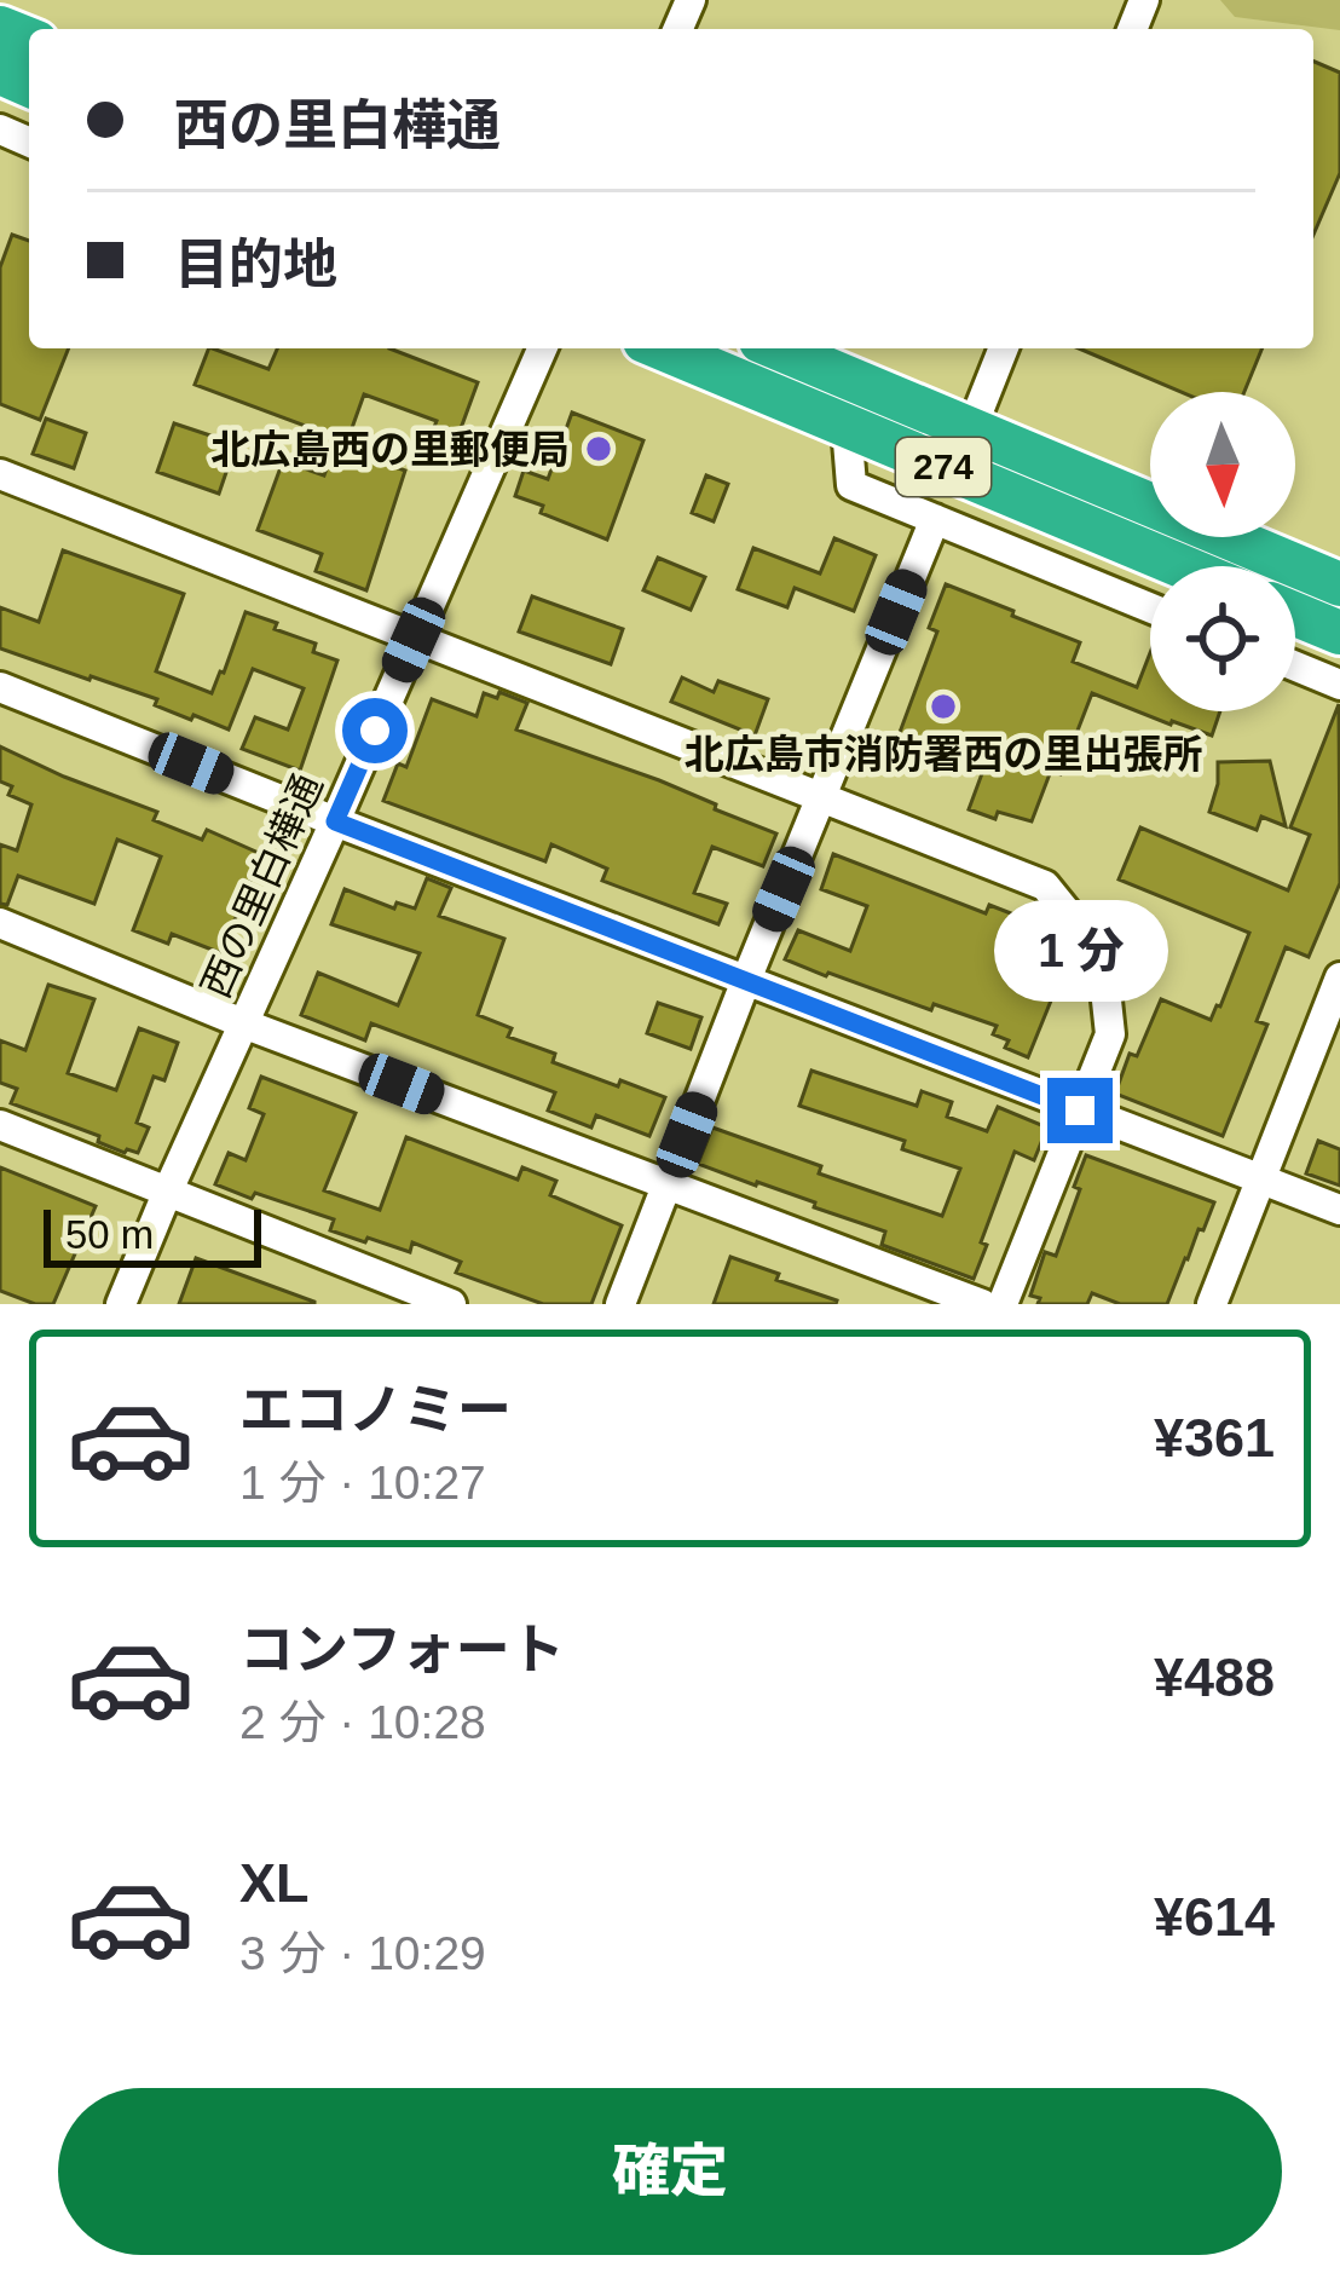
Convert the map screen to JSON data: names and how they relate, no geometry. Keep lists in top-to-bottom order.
{
  "streets": {
    "highway": ["274"],
    "street": ["西の里白樺通"]
  },
  "places": ["北広島西の里郵便局", "北広島市消防署西の里出張所"],
  "scale_bar": "50 m",
  "north": "bottom",
  "page": {
    "banner": ["西の里白樺通", "目的地"],
    "bubble": "1 分",
    "scale": "50 m",
    "list": [
      {
        "name": "エコノミー",
        "note": "1 分 · 10:27",
        "value": "¥361"
      },
      {
        "name": "コンフォート",
        "note": "2 分 · 10:28",
        "value": "¥488"
      },
      {
        "name": "XL",
        "note": "3 分 · 10:29",
        "value": "¥614"
      }
    ],
    "buttons": "確定"
  }
}
